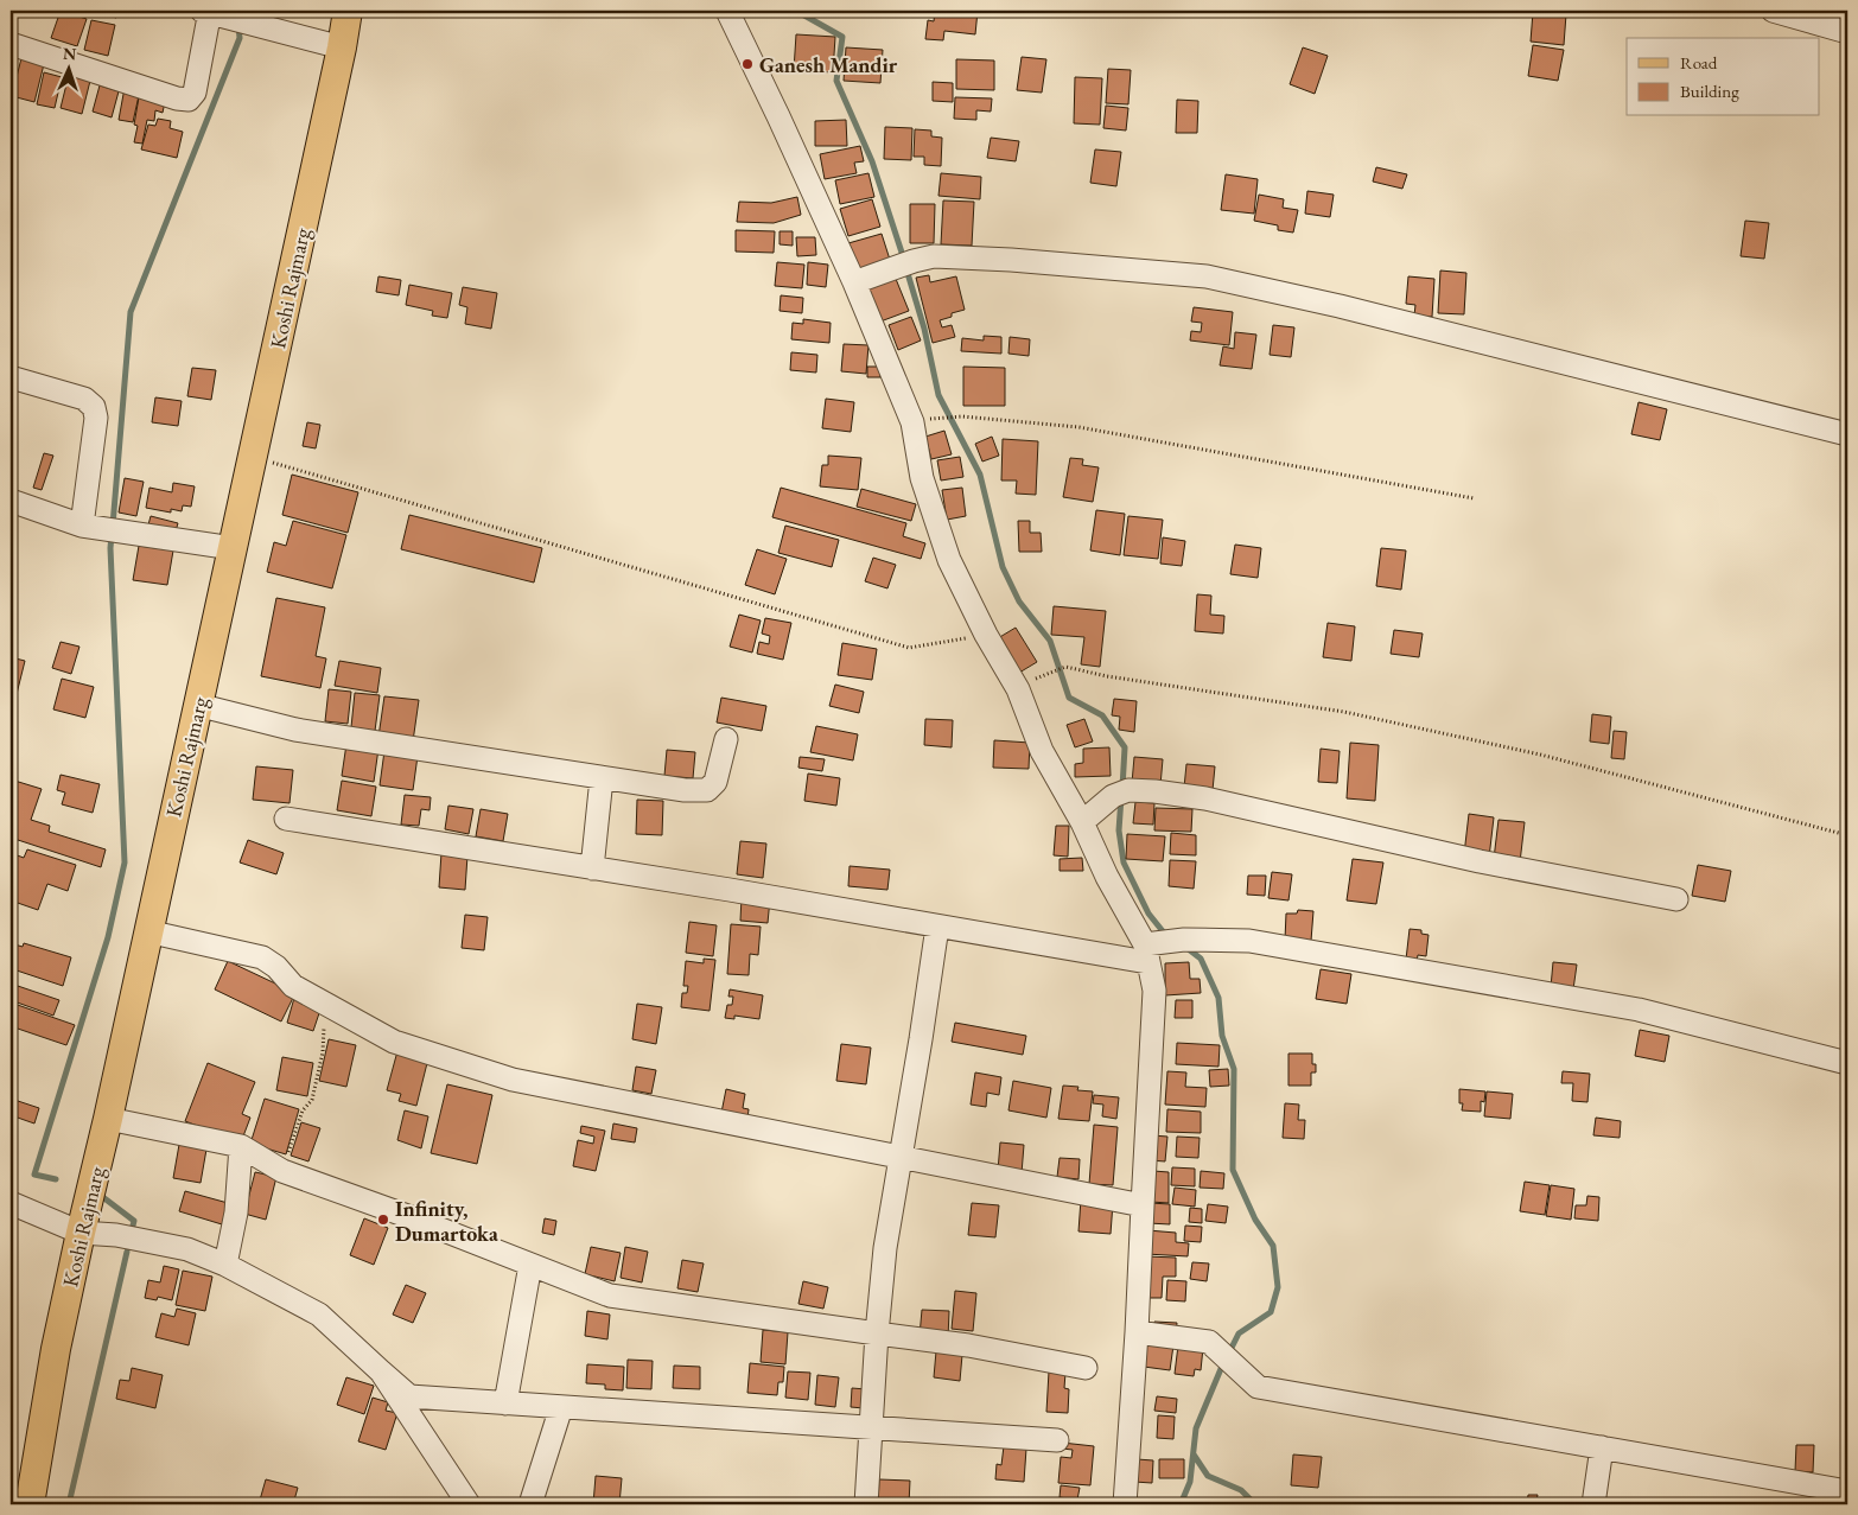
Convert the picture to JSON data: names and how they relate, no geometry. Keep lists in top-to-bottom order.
{
  "streets": {
    "main road": ["Koshi Rajmarg"]
  },
  "places": ["Ganesh Mandir", "Infinity, Dumartoka"],
  "legend": ["Road", "Building"],
  "north": "top"
}
